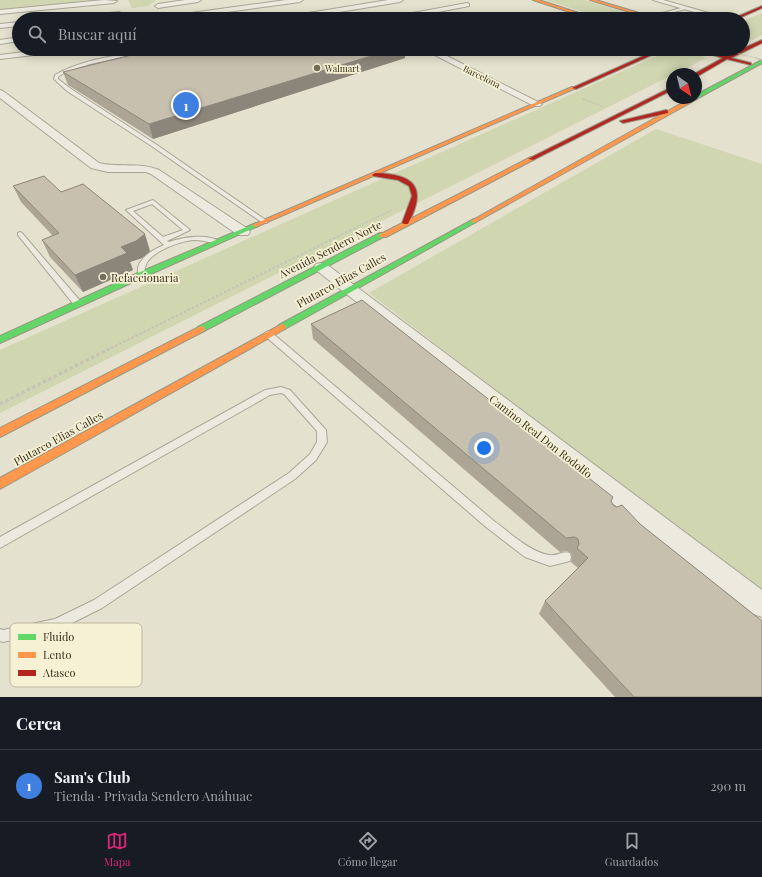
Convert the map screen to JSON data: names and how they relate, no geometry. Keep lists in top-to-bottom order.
{
  "streets": {
    "main road": ["Avenida Sendero Norte", "Plutarco Elias Calles"],
    "street": ["Barcelona", "Camino Real Don Rodolfo"]
  },
  "crossings": [
    ["Avenida Sendero Norte", "Camino Real Don Rodolfo"],
    ["Plutarco Elias Calles", "Camino Real Don Rodolfo"]
  ],
  "places": ["Walmart", "Refaccionaria"],
  "legend": ["Fluido", "Lento", "Atasco"],
  "north": "bottom right",
  "page": {
    "search": "Buscar aquí",
    "pins": "1",
    "heading": "Cerca",
    "list": [
      {
        "mark": "1",
        "name": "Sam's Club",
        "note": "Tienda · Privada Sendero Anáhuac",
        "value": "290 m"
      }
    ],
    "nav": ["Mapa", "Cómo llegar", "Guardados"]
  }
}
